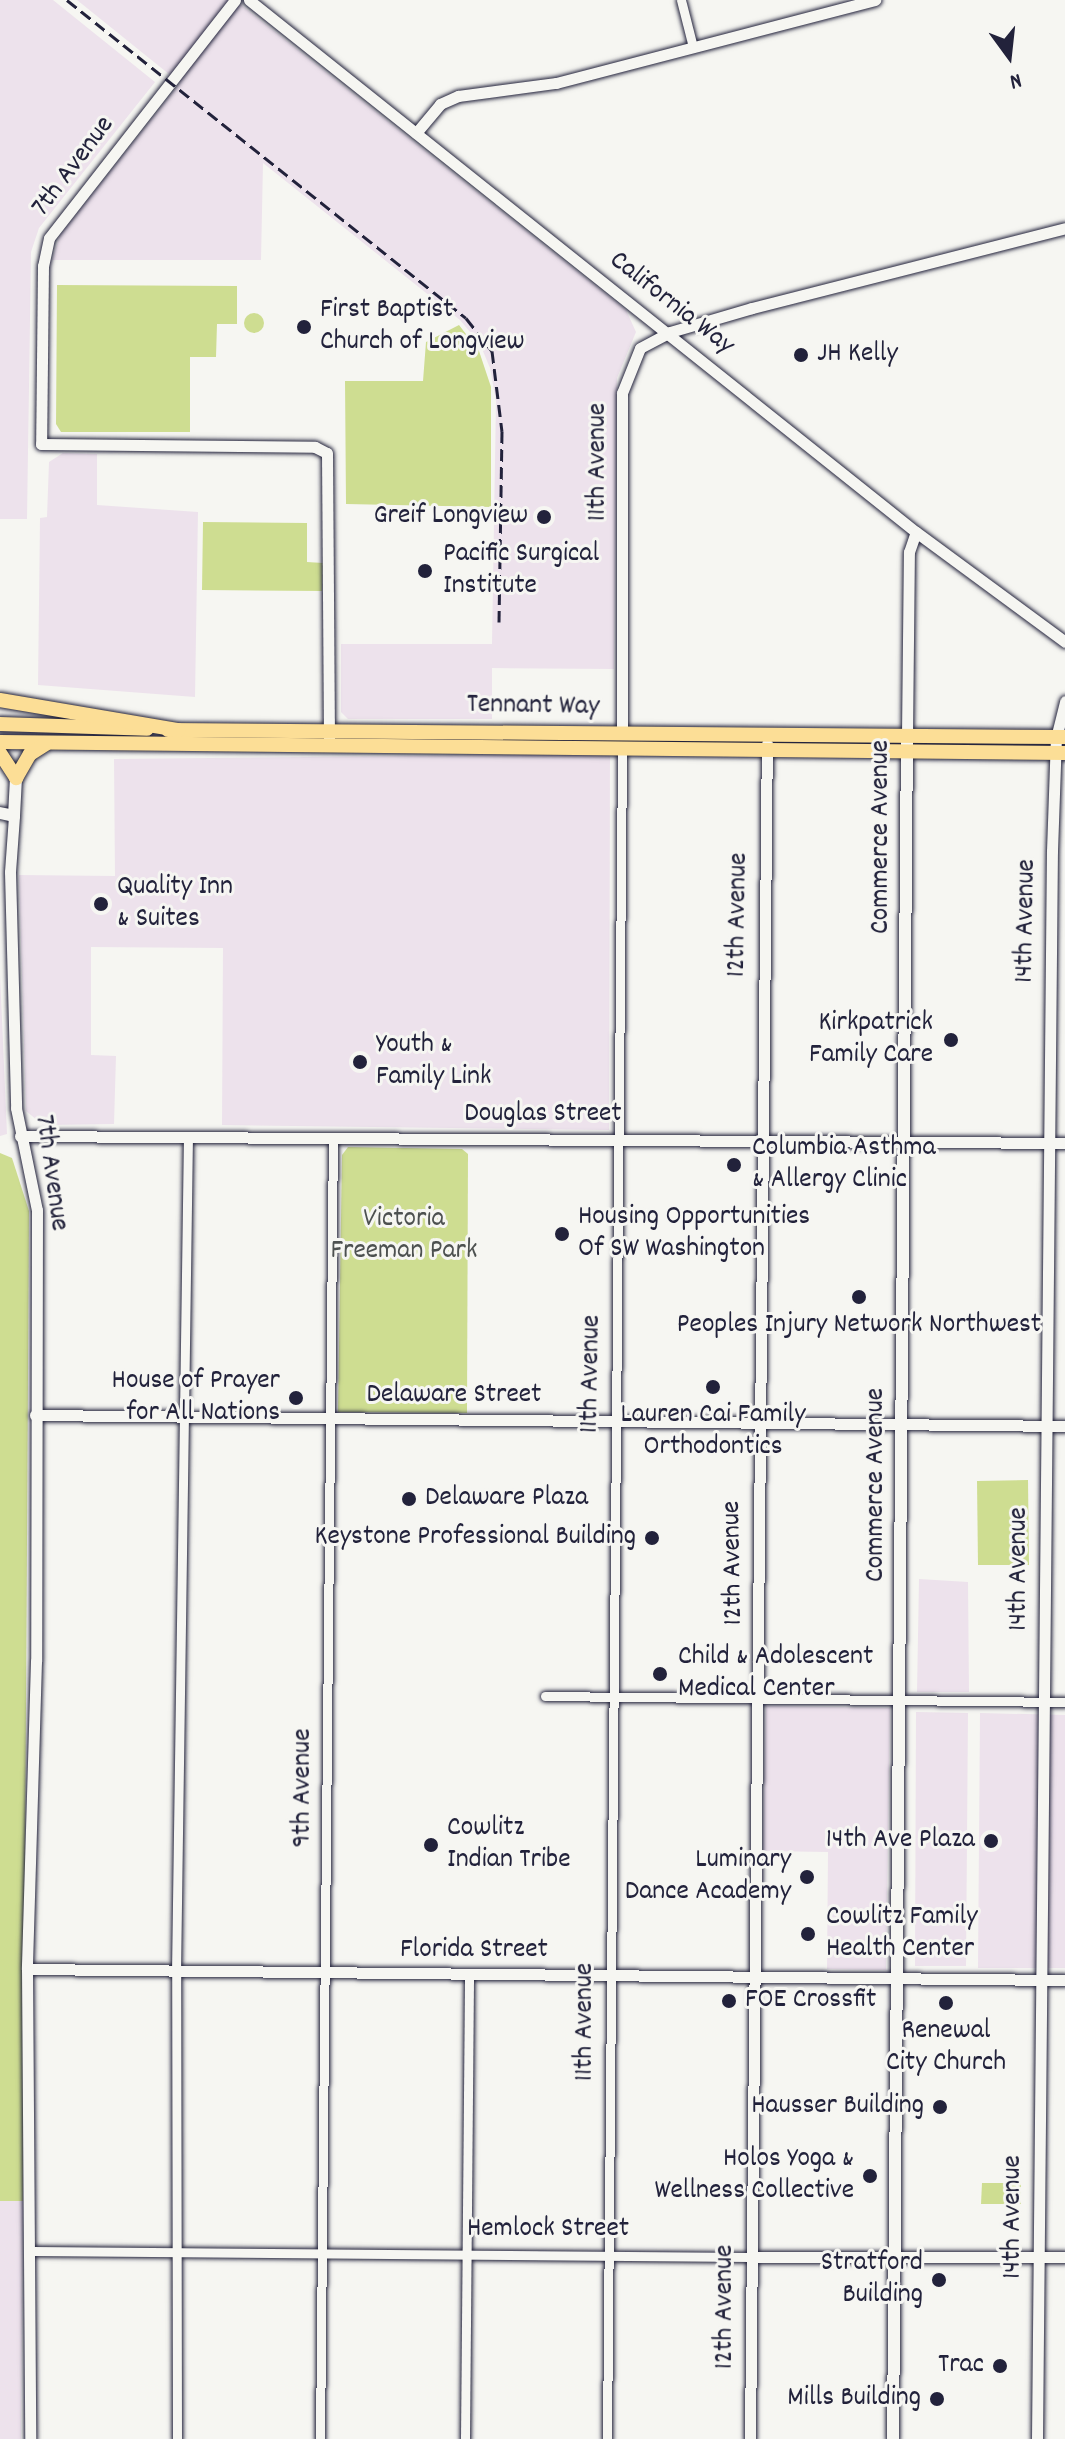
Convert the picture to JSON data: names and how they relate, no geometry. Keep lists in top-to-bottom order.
{
  "streets": {
    "main road": ["7th Avenue", "Tennant Way", "Commerce Avenue"],
    "street": [
      "California Way",
      "11th Avenue",
      "12th Avenue",
      "14th Avenue",
      "Douglas Street",
      "Delaware Street",
      "9th Avenue",
      "Florida Street",
      "Hemlock Street"
    ]
  },
  "crossings": [
    ["7th Avenue", "Tennant Way"],
    ["7th Avenue", "Douglas Street"],
    ["7th Avenue", "Delaware Street"],
    ["7th Avenue", "Florida Street"],
    ["7th Avenue", "Hemlock Street"],
    ["California Way", "11th Avenue"],
    ["California Way", "Commerce Avenue"],
    ["11th Avenue", "Tennant Way"],
    ["11th Avenue", "Douglas Street"],
    ["11th Avenue", "Delaware Street"],
    ["11th Avenue", "Florida Street"],
    ["11th Avenue", "Hemlock Street"],
    ["Tennant Way", "Commerce Avenue"],
    ["Tennant Way", "12th Avenue"],
    ["Tennant Way", "14th Avenue"],
    ["Commerce Avenue", "Douglas Street"],
    ["Commerce Avenue", "Delaware Street"],
    ["Commerce Avenue", "Florida Street"],
    ["Commerce Avenue", "Hemlock Street"],
    ["12th Avenue", "Douglas Street"],
    ["12th Avenue", "Delaware Street"],
    ["12th Avenue", "Florida Street"],
    ["12th Avenue", "Hemlock Street"],
    ["14th Avenue", "Douglas Street"],
    ["14th Avenue", "Delaware Street"],
    ["14th Avenue", "Florida Street"],
    ["14th Avenue", "Hemlock Street"],
    ["Douglas Street", "9th Avenue"],
    ["Delaware Street", "9th Avenue"],
    ["9th Avenue", "Florida Street"],
    ["9th Avenue", "Hemlock Street"]
  ],
  "parks": ["Victoria Freeman Park"],
  "places": [
    "First Baptist Church of Longview",
    "JH Kelly",
    "Greif Longview",
    "Pacific Surgical Institute",
    "Quality Inn & Suites",
    "Kirkpatrick Family Care",
    "Youth & Family Link",
    "Columbia Asthma & Allergy Clinic",
    "Housing Opportunities Of SW Washington",
    "Peoples Injury Network Northwest",
    "Lauren Cai Family Orthodontics",
    "House of Prayer for All Nations",
    "Delaware Plaza",
    "Keystone Professional Building",
    "Child & Adolescent Medical Center",
    "14th Ave Plaza",
    "Cowlitz Indian Tribe",
    "Luminary Dance Academy",
    "Cowlitz Family Health Center",
    "FOE Crossfit",
    "Renewal City Church",
    "Hausser Building",
    "Holos Yoga & Wellness Collective",
    "Stratford Building",
    "Trac",
    "Mills Building"
  ],
  "north": "bottom"
}
